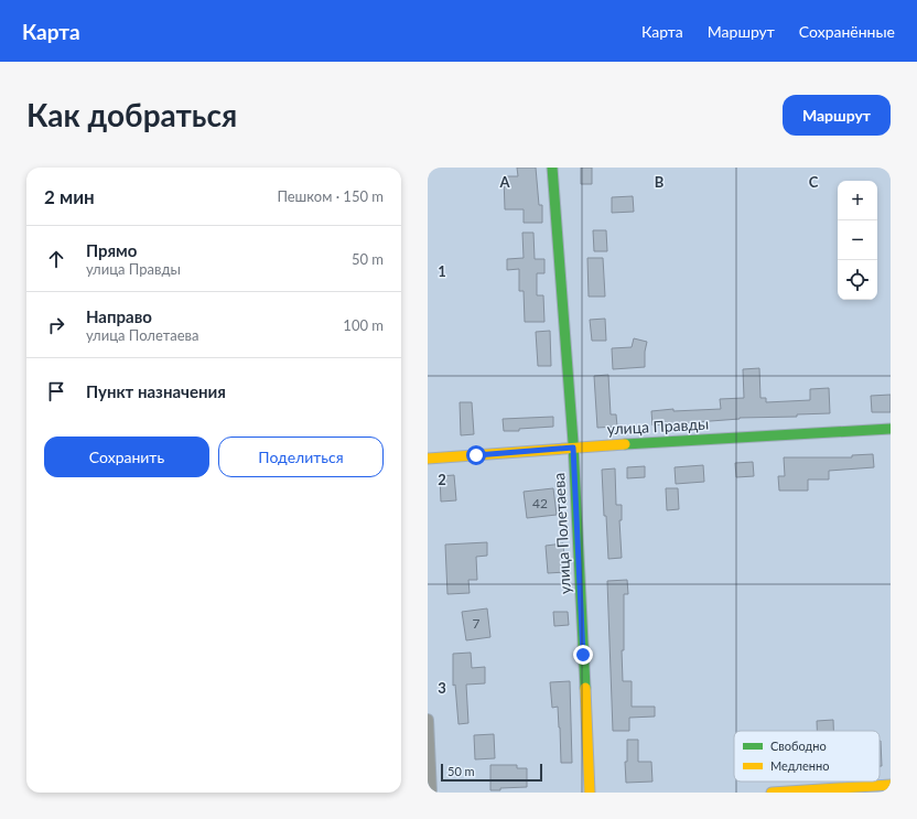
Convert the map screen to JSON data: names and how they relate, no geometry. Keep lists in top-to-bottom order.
{
  "streets": {
    "street": ["улица Правды", "улица Полетаева"]
  },
  "crossings": [
    ["улица Правды", "улица Полетаева"]
  ],
  "house_numbers": ["42", "7"],
  "legend": ["Свободно", "Медленно"],
  "scale_bar": "50 m",
  "page": {
    "header": "Карта",
    "nav": ["Карта", "Маршрут", "Сохранённые"],
    "buttons": [
      "Маршрут",
      ["Сохранить", "Поделиться"]
    ],
    "title": "Как добраться",
    "heading": ["2 мин", "Пешком · 150 m"],
    "map_buttons": ["+", "−"],
    "list": [
      ["Прямо", "улица Правды", "50 m"],
      ["Направо", "улица Полетаева", "100 m"],
      "Пункт назначения"
    ],
    "scale": "50 m"
  },
  "grid": {
    "columns": ["A", "B", "C"],
    "rows": ["1", "2", "3"]
  }
}
